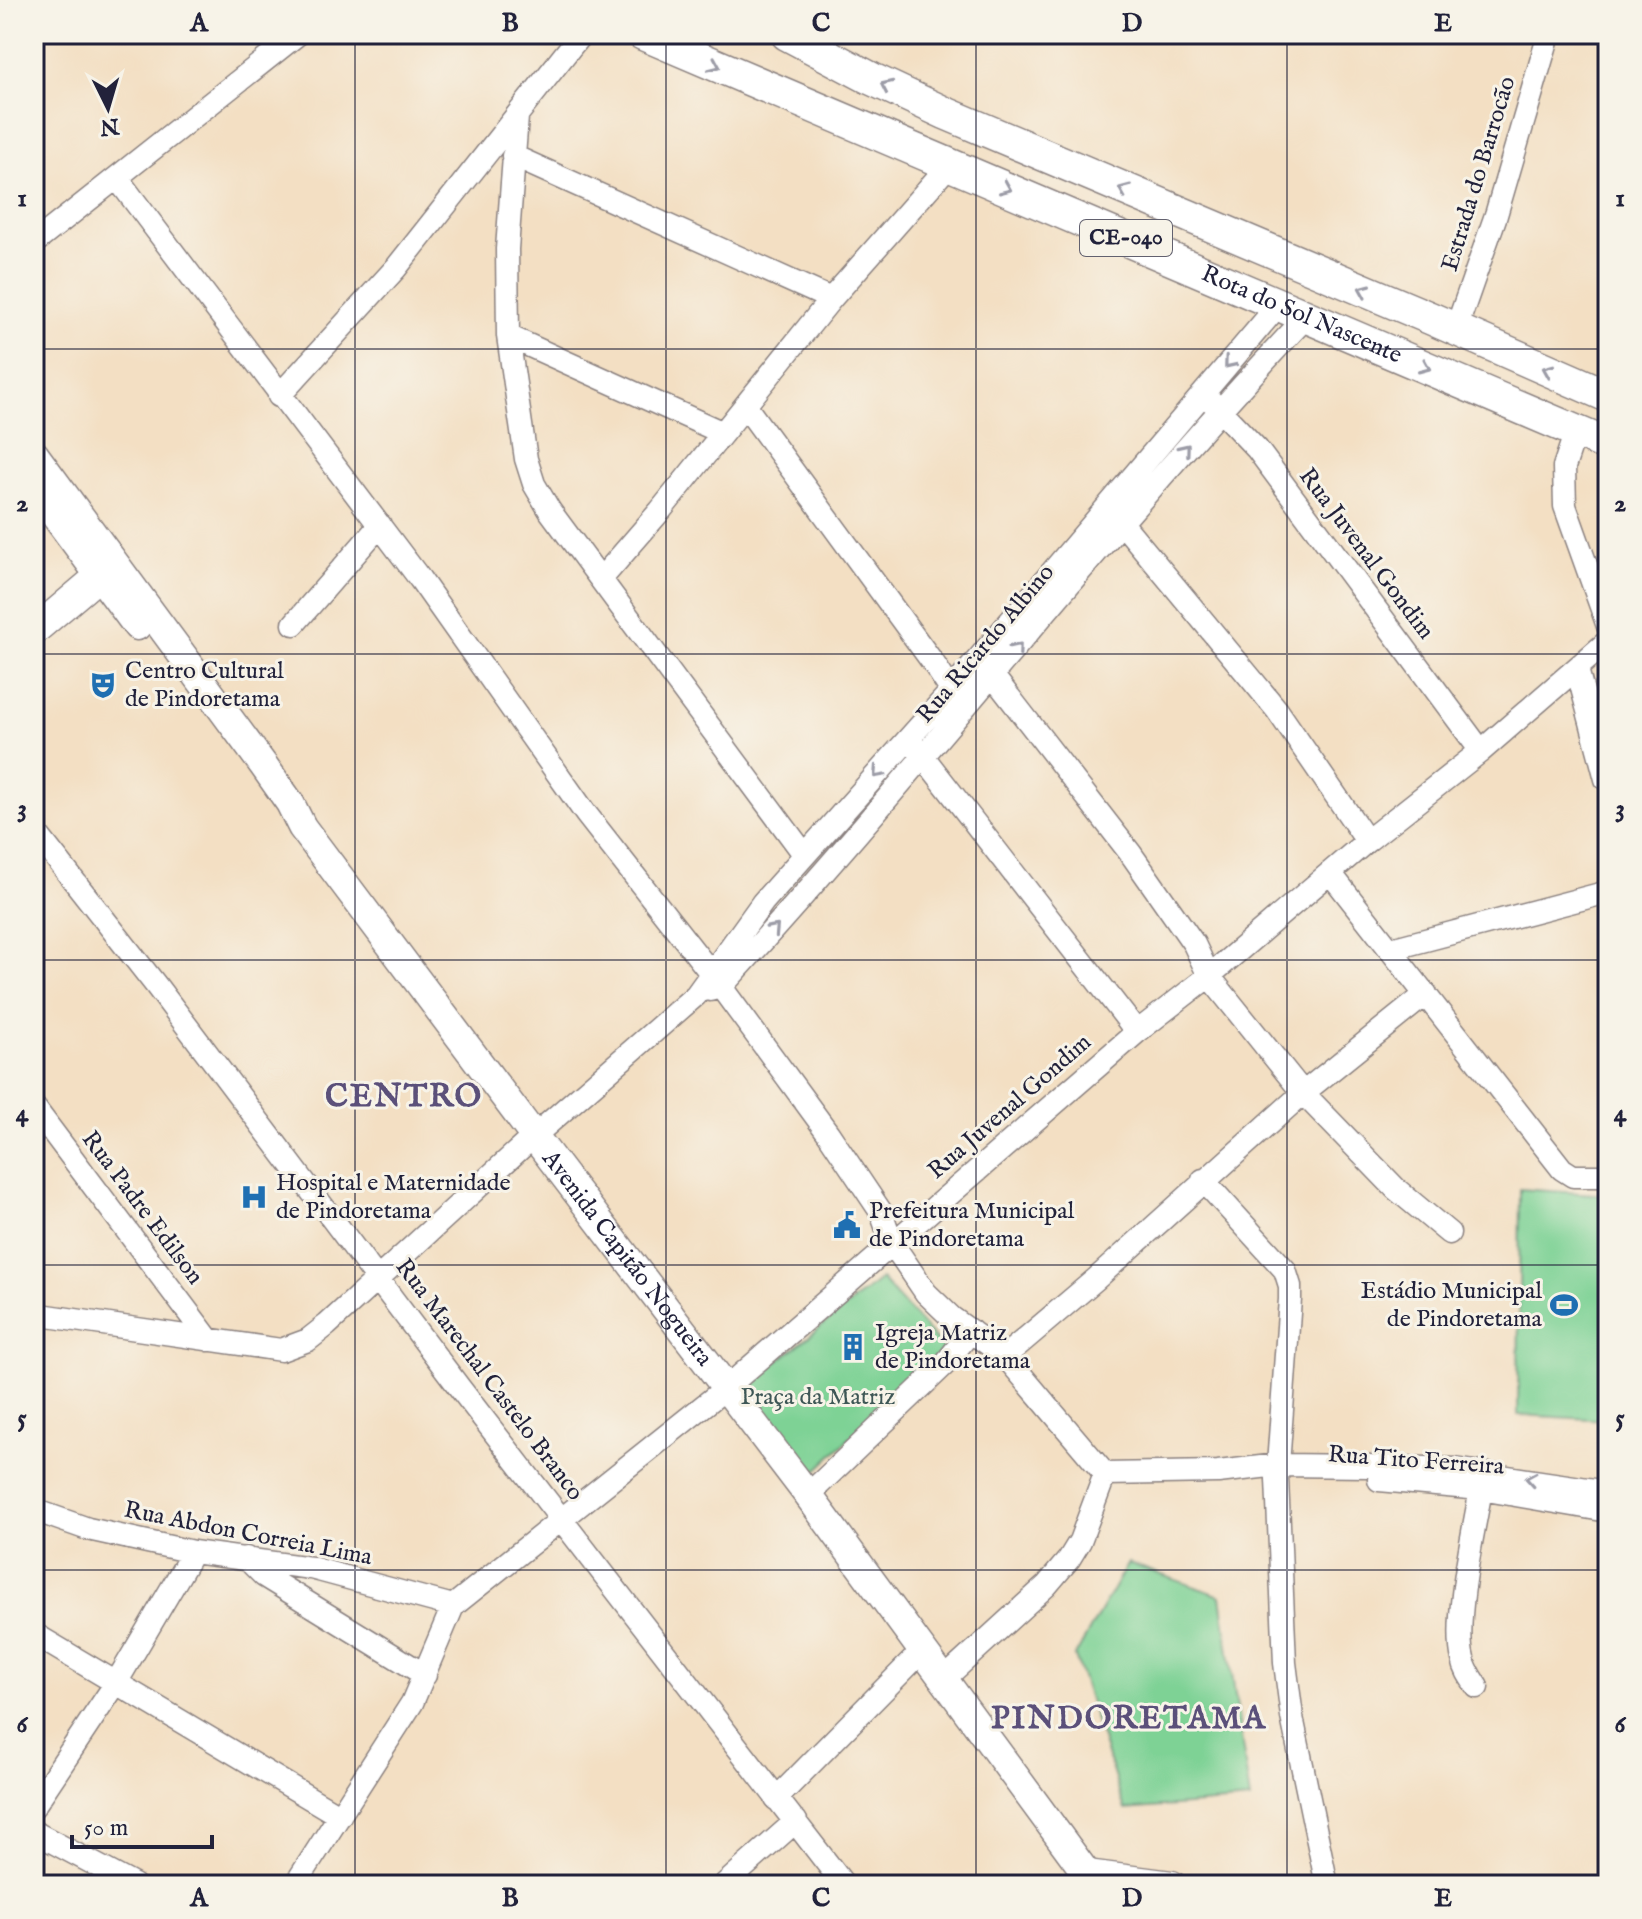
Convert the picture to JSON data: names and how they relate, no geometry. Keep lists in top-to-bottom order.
{
  "streets": {
    "highway": ["CE-040", "Rota do Sol Nascente"],
    "main road": ["Avenida Capitão Nogueira"],
    "street": [
      "Estrada do Barrocão",
      "Rua Juvenal Gondim",
      "Rua Ricardo Albino",
      "Rua Padre Edilson",
      "Rua Marechal Castelo Branco",
      "Rua Tito Ferreira",
      "Rua Abdon Correia Lima"
    ]
  },
  "crossings": [
    ["Estrada do Barrocão", "Rota do Sol Nascente"],
    ["Rota do Sol Nascente", "Rua Ricardo Albino"],
    ["Rua Juvenal Gondim", "Rua Ricardo Albino"],
    ["Rua Juvenal Gondim", "Avenida Capitão Nogueira"],
    ["Rua Juvenal Gondim", "Rua Marechal Castelo Branco"],
    ["Rua Juvenal Gondim", "Rua Abdon Correia Lima"]
  ],
  "districts": ["CENTRO", "PINDORETAMA"],
  "parks": ["Praça da Matriz"],
  "places": {
    "theatre": ["Centro Cultural de Pindoretama"],
    "hospital": ["Hospital e Maternidade de Pindoretama"],
    "public building": ["Prefeitura Municipal de Pindoretama"],
    "sports": ["Estádio Municipal de Pindoretama"],
    "building": ["Igreja Matriz de Pindoretama"]
  },
  "scale_bar": "50 m",
  "north": "bottom",
  "grid": {
    "columns": [
      "A",
      "B",
      "C",
      "D",
      "E"
    ],
    "rows": [
      "1",
      "2",
      "3",
      "4",
      "5",
      "6"
    ]
  }
}
